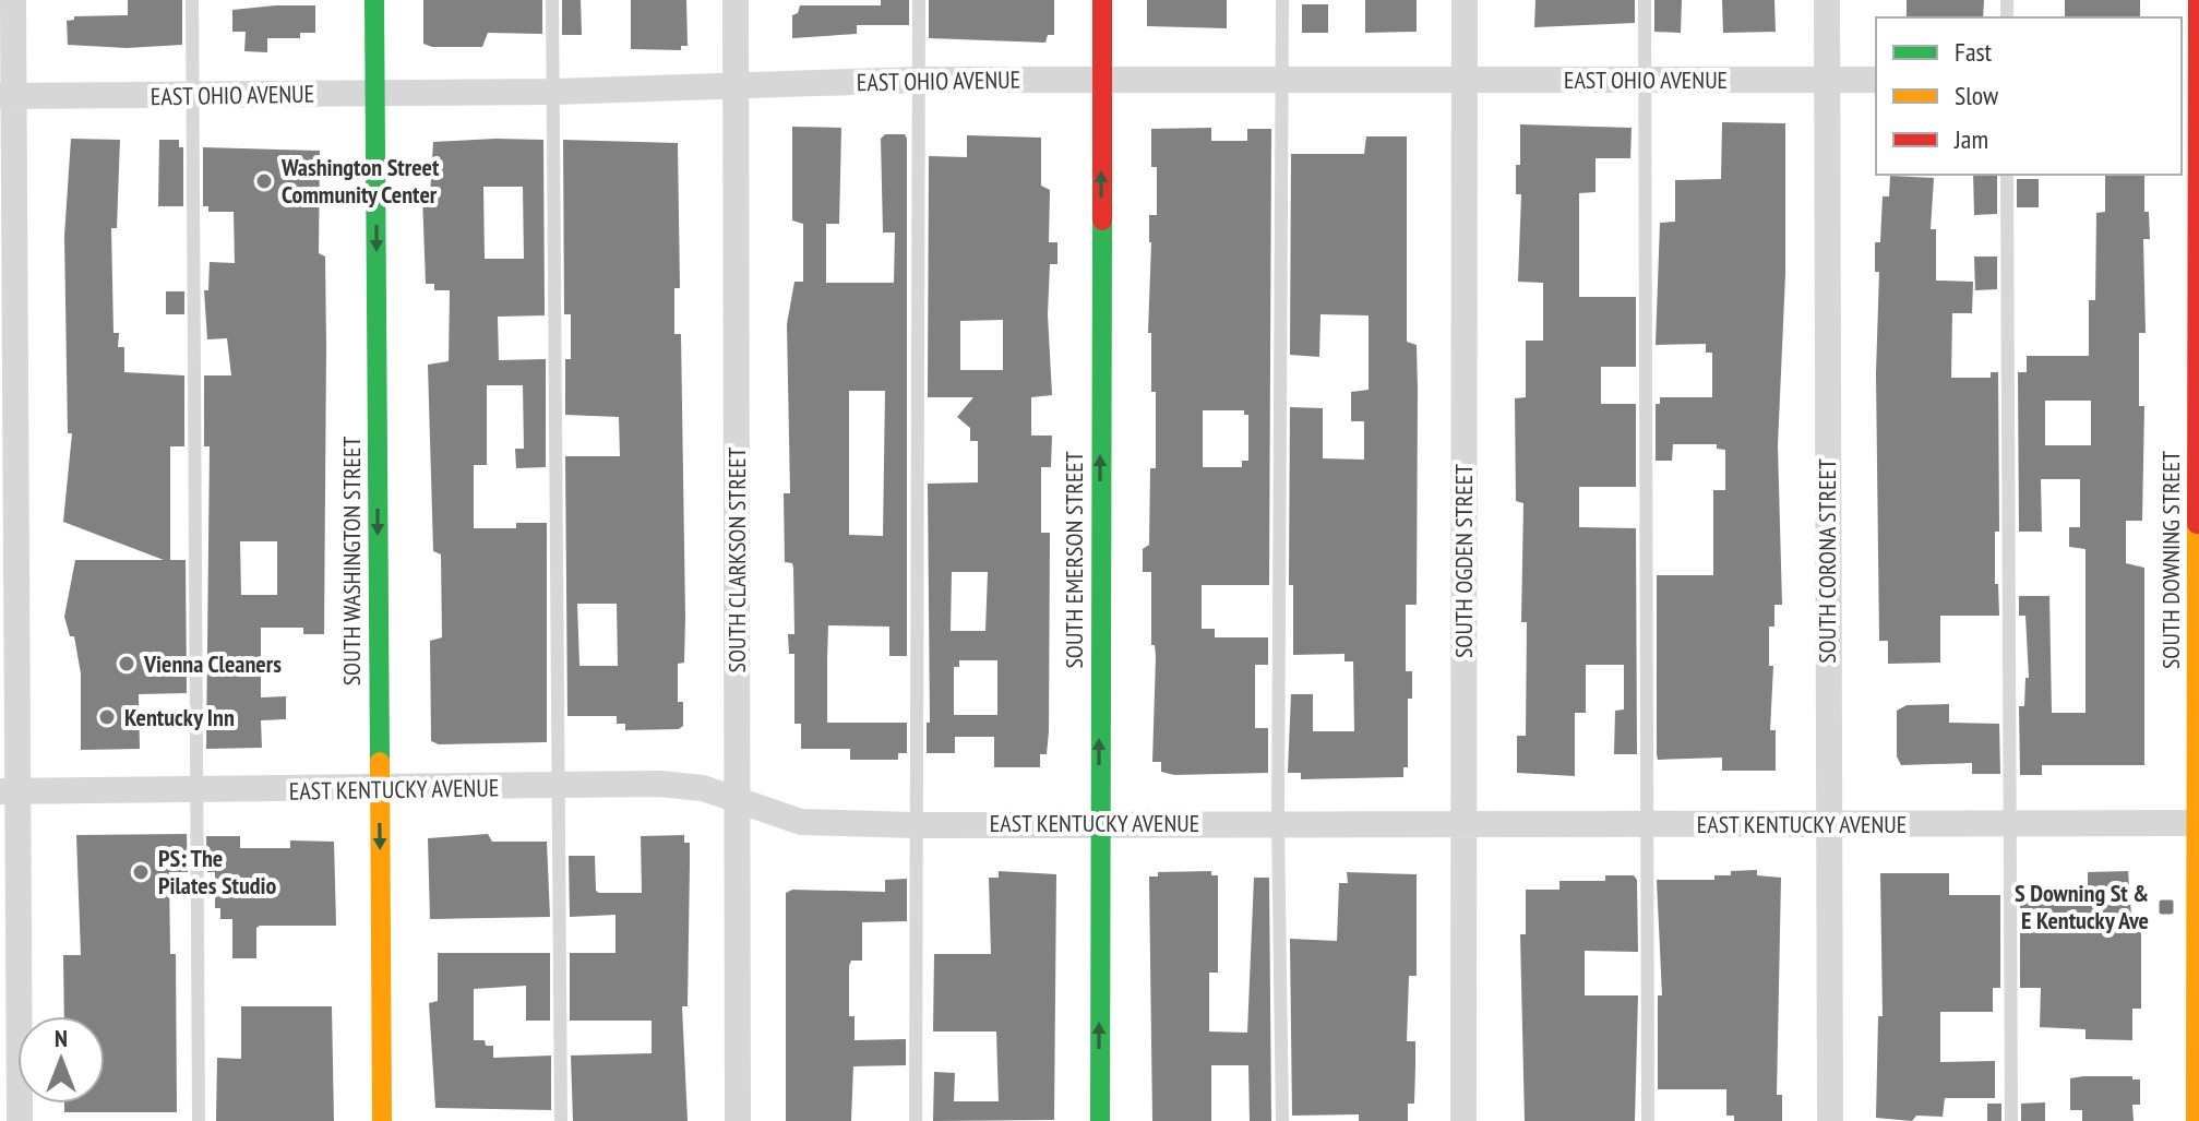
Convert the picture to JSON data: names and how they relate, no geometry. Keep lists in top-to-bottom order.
{
  "streets": {
    "street": [
      "EAST OHIO AVENUE",
      "SOUTH CLARKSON STREET",
      "SOUTH EMERSON STREET",
      "SOUTH DOWNING STREET",
      "SOUTH WASHINGTON STREET",
      "SOUTH OGDEN STREET",
      "SOUTH CORONA STREET",
      "EAST KENTUCKY AVENUE"
    ]
  },
  "crossings": [
    ["EAST OHIO AVENUE", "SOUTH CLARKSON STREET"],
    ["EAST OHIO AVENUE", "SOUTH EMERSON STREET"],
    ["EAST OHIO AVENUE", "SOUTH WASHINGTON STREET"],
    ["EAST OHIO AVENUE", "SOUTH OGDEN STREET"],
    ["EAST OHIO AVENUE", "SOUTH CORONA STREET"],
    ["SOUTH CLARKSON STREET", "EAST KENTUCKY AVENUE"],
    ["SOUTH EMERSON STREET", "EAST KENTUCKY AVENUE"],
    ["SOUTH DOWNING STREET", "EAST KENTUCKY AVENUE"],
    ["SOUTH WASHINGTON STREET", "EAST KENTUCKY AVENUE"],
    ["SOUTH OGDEN STREET", "EAST KENTUCKY AVENUE"],
    ["SOUTH CORONA STREET", "EAST KENTUCKY AVENUE"]
  ],
  "one_way": ["SOUTH EMERSON STREET", "SOUTH WASHINGTON STREET"],
  "places": {
    "other": [
      "Washington Street Community Center",
      "Vienna Cleaners",
      "Kentucky Inn",
      "PS: The Pilates Studio"
    ],
    "transit": ["S Downing St & E Kentucky Ave"]
  },
  "legend": ["Fast", "Slow", "Jam"],
  "north": "top"
}
